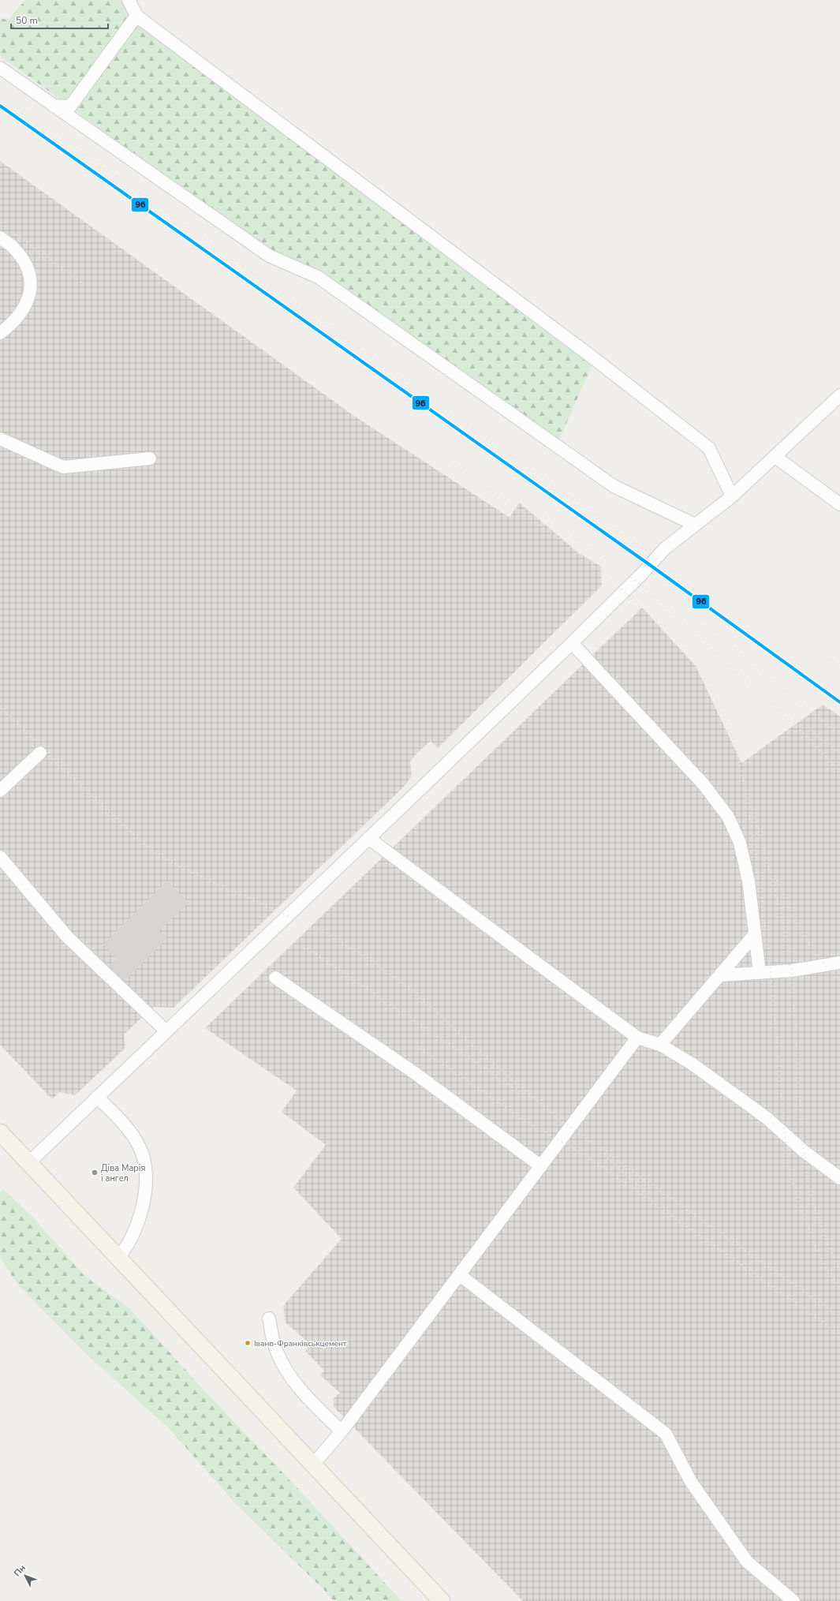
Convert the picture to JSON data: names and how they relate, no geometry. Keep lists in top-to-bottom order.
{
  "places": ["Діва Марія і ангел", "Івано-Франківськцемент"],
  "lines": ["transit line 96"],
  "scale_bar": "50 m",
  "north": "top left"
}
